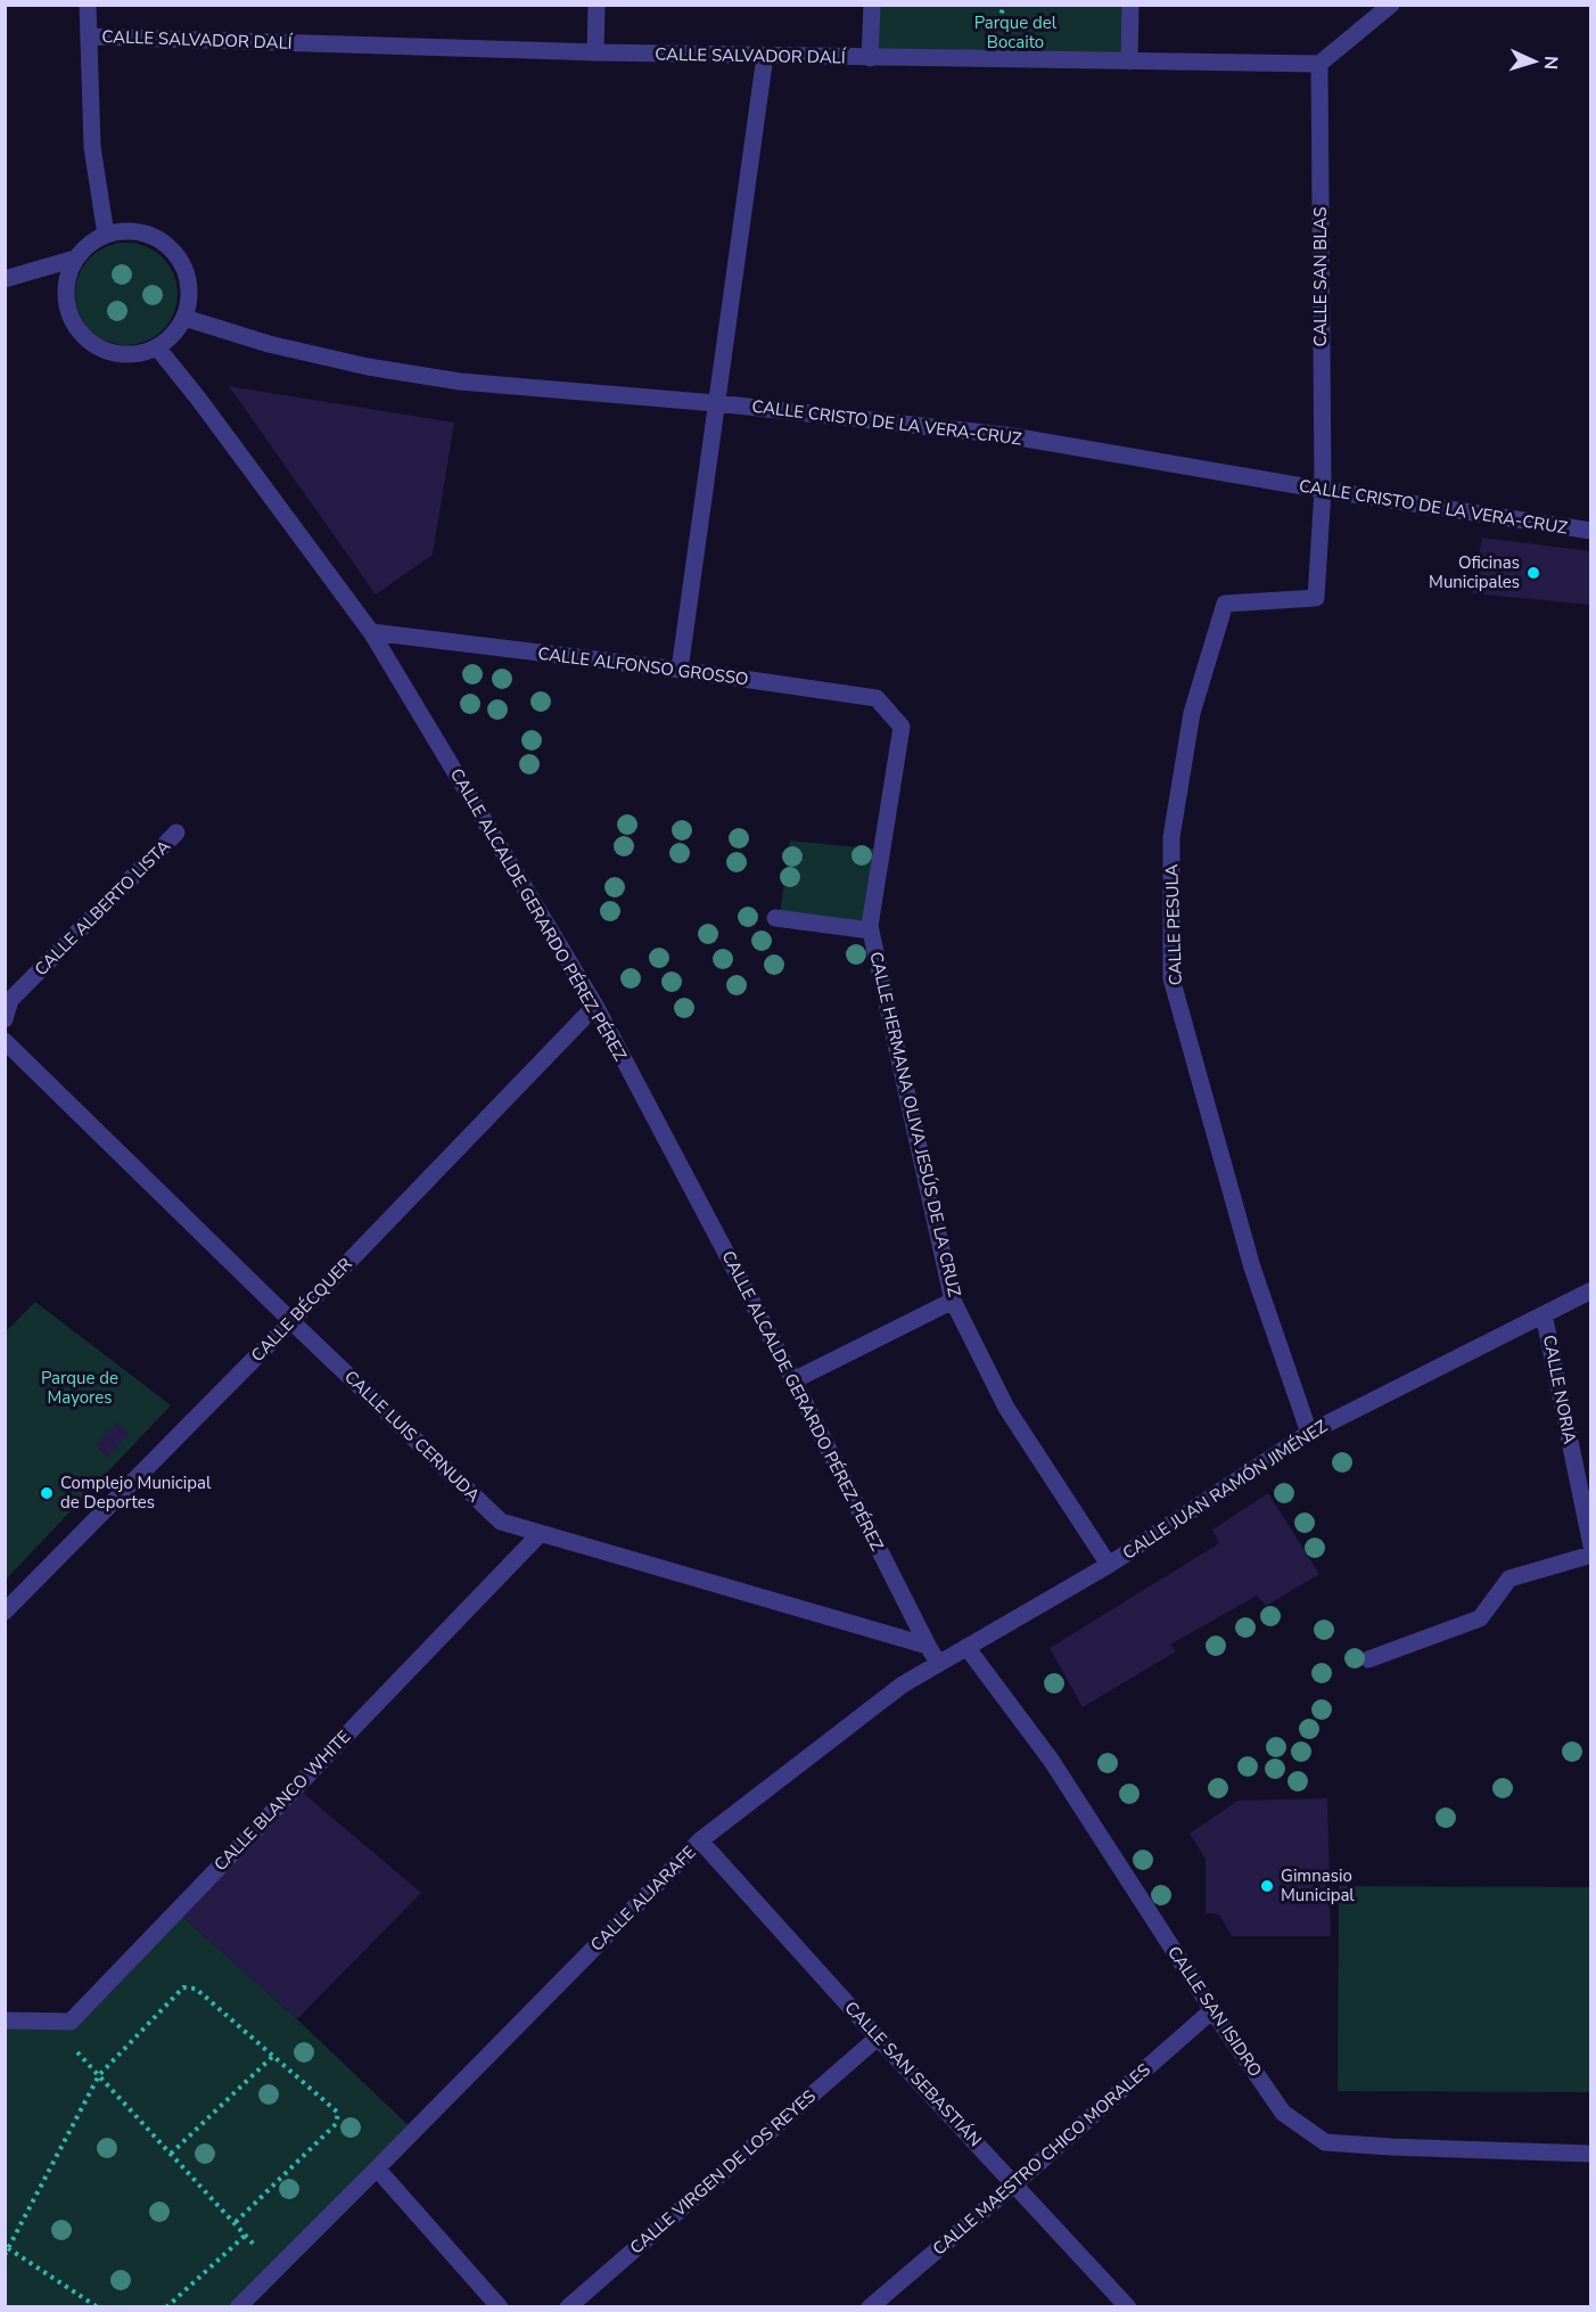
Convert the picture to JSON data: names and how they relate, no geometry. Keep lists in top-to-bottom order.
{
  "streets": {
    "street": [
      "CALLE SALVADOR DALÍ",
      "CALLE SAN BLAS",
      "CALLE CRISTO DE LA VERA-CRUZ",
      "CALLE ALFONSO GROSSO",
      "CALLE ALBERTO LISTA",
      "CALLE ALCALDE GERARDO PÉREZ PÉREZ",
      "CALLE PESULA",
      "CALLE HERMANA OLIVA JESÚS DE LA CRUZ",
      "CALLE BÉCQUER",
      "CALLE NORIA",
      "CALLE LUIS CERNUDA",
      "CALLE JUAN RAMÓN JIMÉNEZ",
      "CALLE BLANCO WHITE",
      "CALLE ALJARAFE",
      "CALLE SAN ISIDRO",
      "CALLE SAN SEBASTIÁN",
      "CALLE MAESTRO CHICO MORALES",
      "CALLE VIRGEN DE LOS REYES"
    ]
  },
  "crossings": [
    ["CALLE SALVADOR DALÍ", "CALLE SAN BLAS"],
    ["CALLE SAN BLAS", "CALLE CRISTO DE LA VERA-CRUZ"],
    ["CALLE SAN BLAS", "CALLE PESULA"],
    ["CALLE CRISTO DE LA VERA-CRUZ", "CALLE ALCALDE GERARDO PÉREZ PÉREZ"],
    ["CALLE CRISTO DE LA VERA-CRUZ", "CALLE PESULA"],
    ["CALLE ALFONSO GROSSO", "CALLE ALCALDE GERARDO PÉREZ PÉREZ"],
    ["CALLE ALFONSO GROSSO", "CALLE HERMANA OLIVA JESÚS DE LA CRUZ"],
    ["CALLE ALCALDE GERARDO PÉREZ PÉREZ", "CALLE BÉCQUER"],
    ["CALLE ALCALDE GERARDO PÉREZ PÉREZ", "CALLE LUIS CERNUDA"],
    ["CALLE ALCALDE GERARDO PÉREZ PÉREZ", "CALLE JUAN RAMÓN JIMÉNEZ"],
    ["CALLE ALCALDE GERARDO PÉREZ PÉREZ", "CALLE ALJARAFE"],
    ["CALLE PESULA", "CALLE JUAN RAMÓN JIMÉNEZ"],
    ["CALLE HERMANA OLIVA JESÚS DE LA CRUZ", "CALLE JUAN RAMÓN JIMÉNEZ"],
    ["CALLE BÉCQUER", "CALLE LUIS CERNUDA"],
    ["CALLE NORIA", "CALLE JUAN RAMÓN JIMÉNEZ"],
    ["CALLE LUIS CERNUDA", "CALLE BLANCO WHITE"],
    ["CALLE JUAN RAMÓN JIMÉNEZ", "CALLE ALJARAFE"],
    ["CALLE JUAN RAMÓN JIMÉNEZ", "CALLE SAN ISIDRO"],
    ["CALLE ALJARAFE", "CALLE SAN SEBASTIÁN"],
    ["CALLE SAN ISIDRO", "CALLE MAESTRO CHICO MORALES"],
    ["CALLE SAN SEBASTIÁN", "CALLE MAESTRO CHICO MORALES"],
    ["CALLE SAN SEBASTIÁN", "CALLE VIRGEN DE LOS REYES"]
  ],
  "parks": ["Parque del Bocaito", "Parque de Mayores"],
  "places": ["Oficinas Municipales", "Complejo Municipal de Deportes", "Gimnasio Municipal"],
  "north": "right"
}
